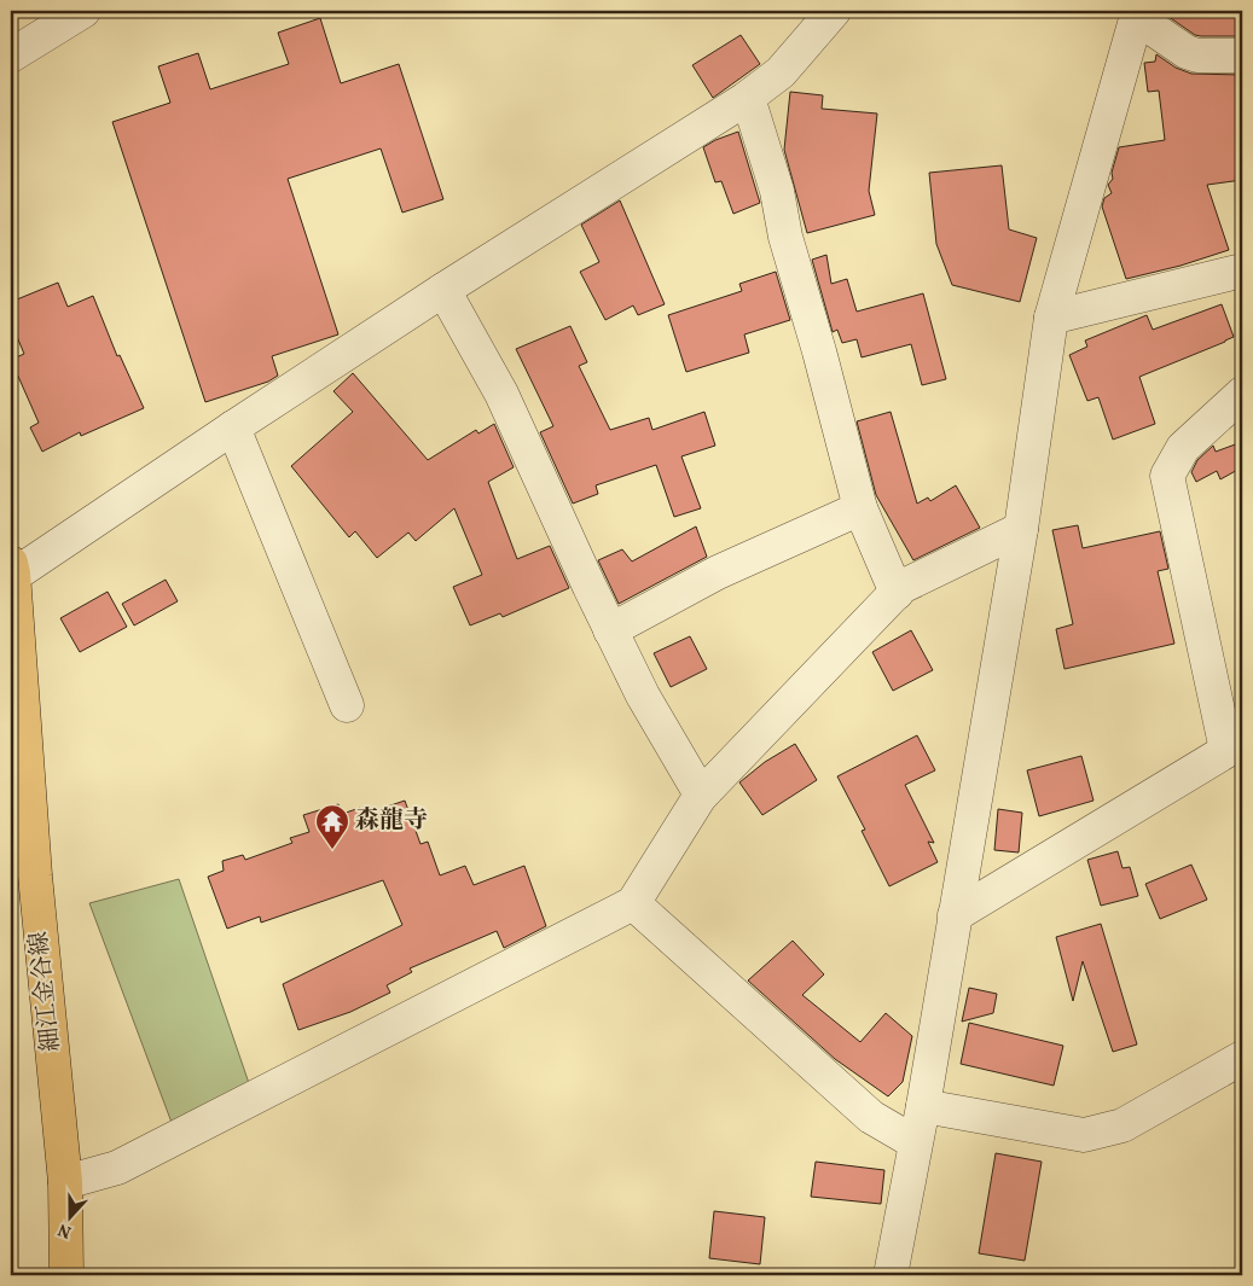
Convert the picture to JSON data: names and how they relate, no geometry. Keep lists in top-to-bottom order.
{
  "streets": {
    "main road": ["細江金谷線"]
  },
  "places": {
    "temple": ["森龍寺"]
  },
  "north": "bottom"
}
